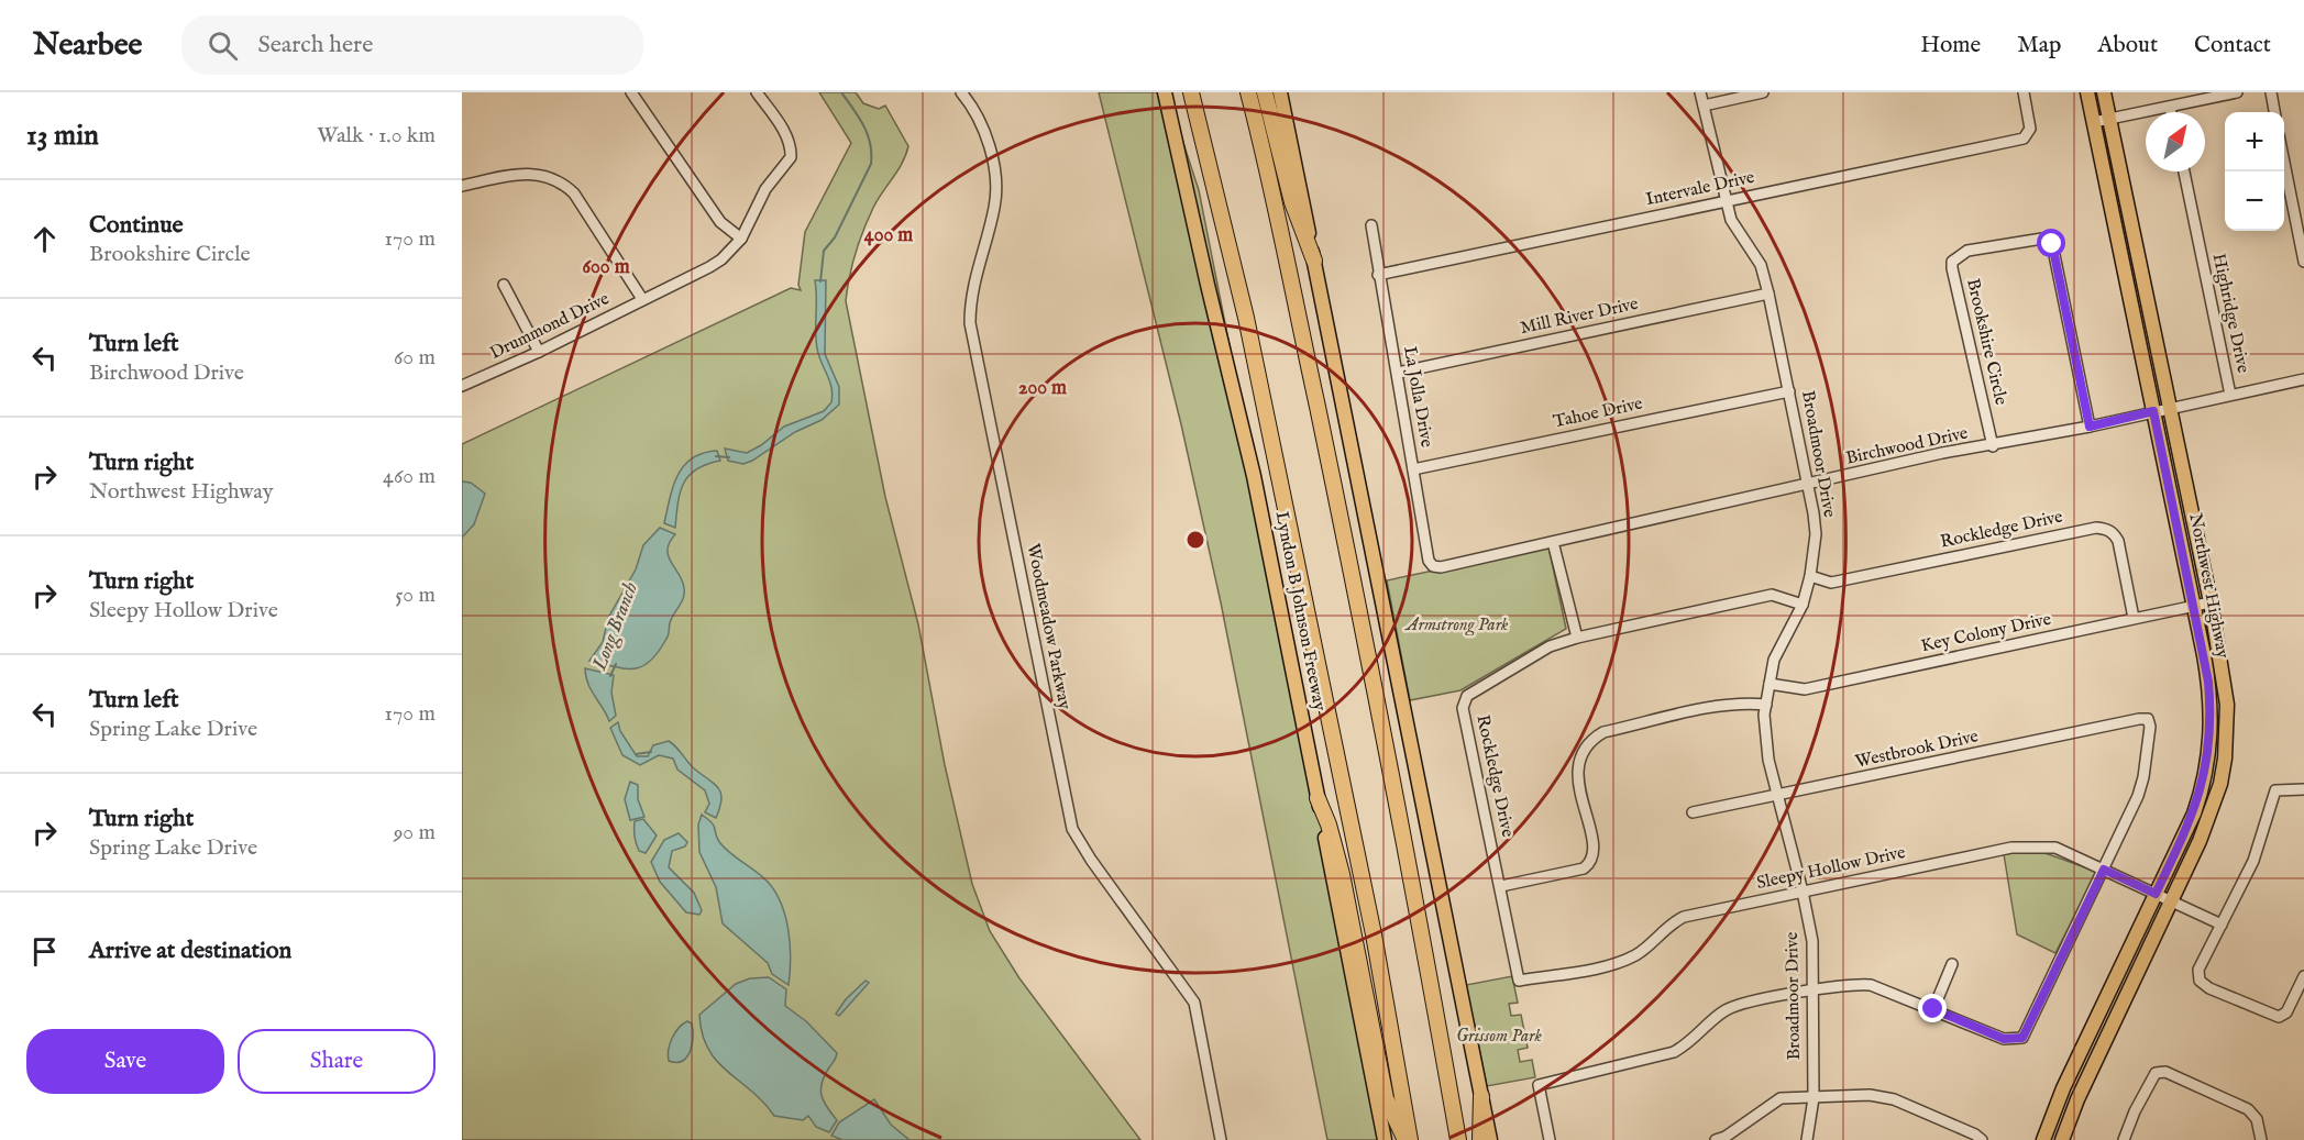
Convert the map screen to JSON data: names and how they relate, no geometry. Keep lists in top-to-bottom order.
{
  "streets": {
    "highway": ["Lyndon B Johnson Freeway"],
    "main road": ["Northwest Highway"],
    "street": [
      "Intervale Drive",
      "Highridge Drive",
      "Mill River Drive",
      "Drummond Drive",
      "Brookshire Circle",
      "La Jolla Drive",
      "Tahoe Drive",
      "Birchwood Drive",
      "Broadmoor Drive",
      "Rockledge Drive",
      "Woodmeadow Parkway",
      "Key Colony Drive",
      "Westbrook Drive",
      "Sleepy Hollow Drive"
    ]
  },
  "crossings": [
    ["Intervale Drive", "La Jolla Drive"],
    ["Intervale Drive", "Broadmoor Drive"],
    ["Highridge Drive", "Birchwood Drive"],
    ["Mill River Drive", "La Jolla Drive"],
    ["Mill River Drive", "Broadmoor Drive"],
    ["Brookshire Circle", "Birchwood Drive"],
    ["La Jolla Drive", "Tahoe Drive"],
    ["La Jolla Drive", "Birchwood Drive"],
    ["Tahoe Drive", "Broadmoor Drive"],
    ["Birchwood Drive", "Broadmoor Drive"],
    ["Birchwood Drive", "Northwest Highway"],
    ["Broadmoor Drive", "Rockledge Drive"],
    ["Broadmoor Drive", "Key Colony Drive"],
    ["Broadmoor Drive", "Westbrook Drive"],
    ["Broadmoor Drive", "Sleepy Hollow Drive"],
    ["Rockledge Drive", "Key Colony Drive"],
    ["Rockledge Drive", "Sleepy Hollow Drive"],
    ["Northwest Highway", "Key Colony Drive"],
    ["Northwest Highway", "Sleepy Hollow Drive"],
    ["Westbrook Drive", "Sleepy Hollow Drive"]
  ],
  "water": ["Long Branch"],
  "parks": ["Armstrong Park", "Grissom Park"],
  "north": "top right",
  "page": {
    "header": "Nearbee",
    "search": "Search here",
    "nav": [
      "Home",
      "Map",
      "About",
      "Contact"
    ],
    "heading": ["13 min", "Walk · 1.0 km"],
    "map_buttons": ["+", "−"],
    "list": [
      ["Continue", "Brookshire Circle", "170 m"],
      ["Turn left", "Birchwood Drive", "60 m"],
      ["Turn right", "Northwest Highway", "460 m"],
      ["Turn right", "Sleepy Hollow Drive", "50 m"],
      ["Turn left", "Spring Lake Drive", "170 m"],
      ["Turn right", "Spring Lake Drive", "90 m"],
      "Arrive at destination"
    ],
    "buttons": ["Save", "Share"]
  },
  "rings": ["400 m", "600 m", "200 m"]
}
